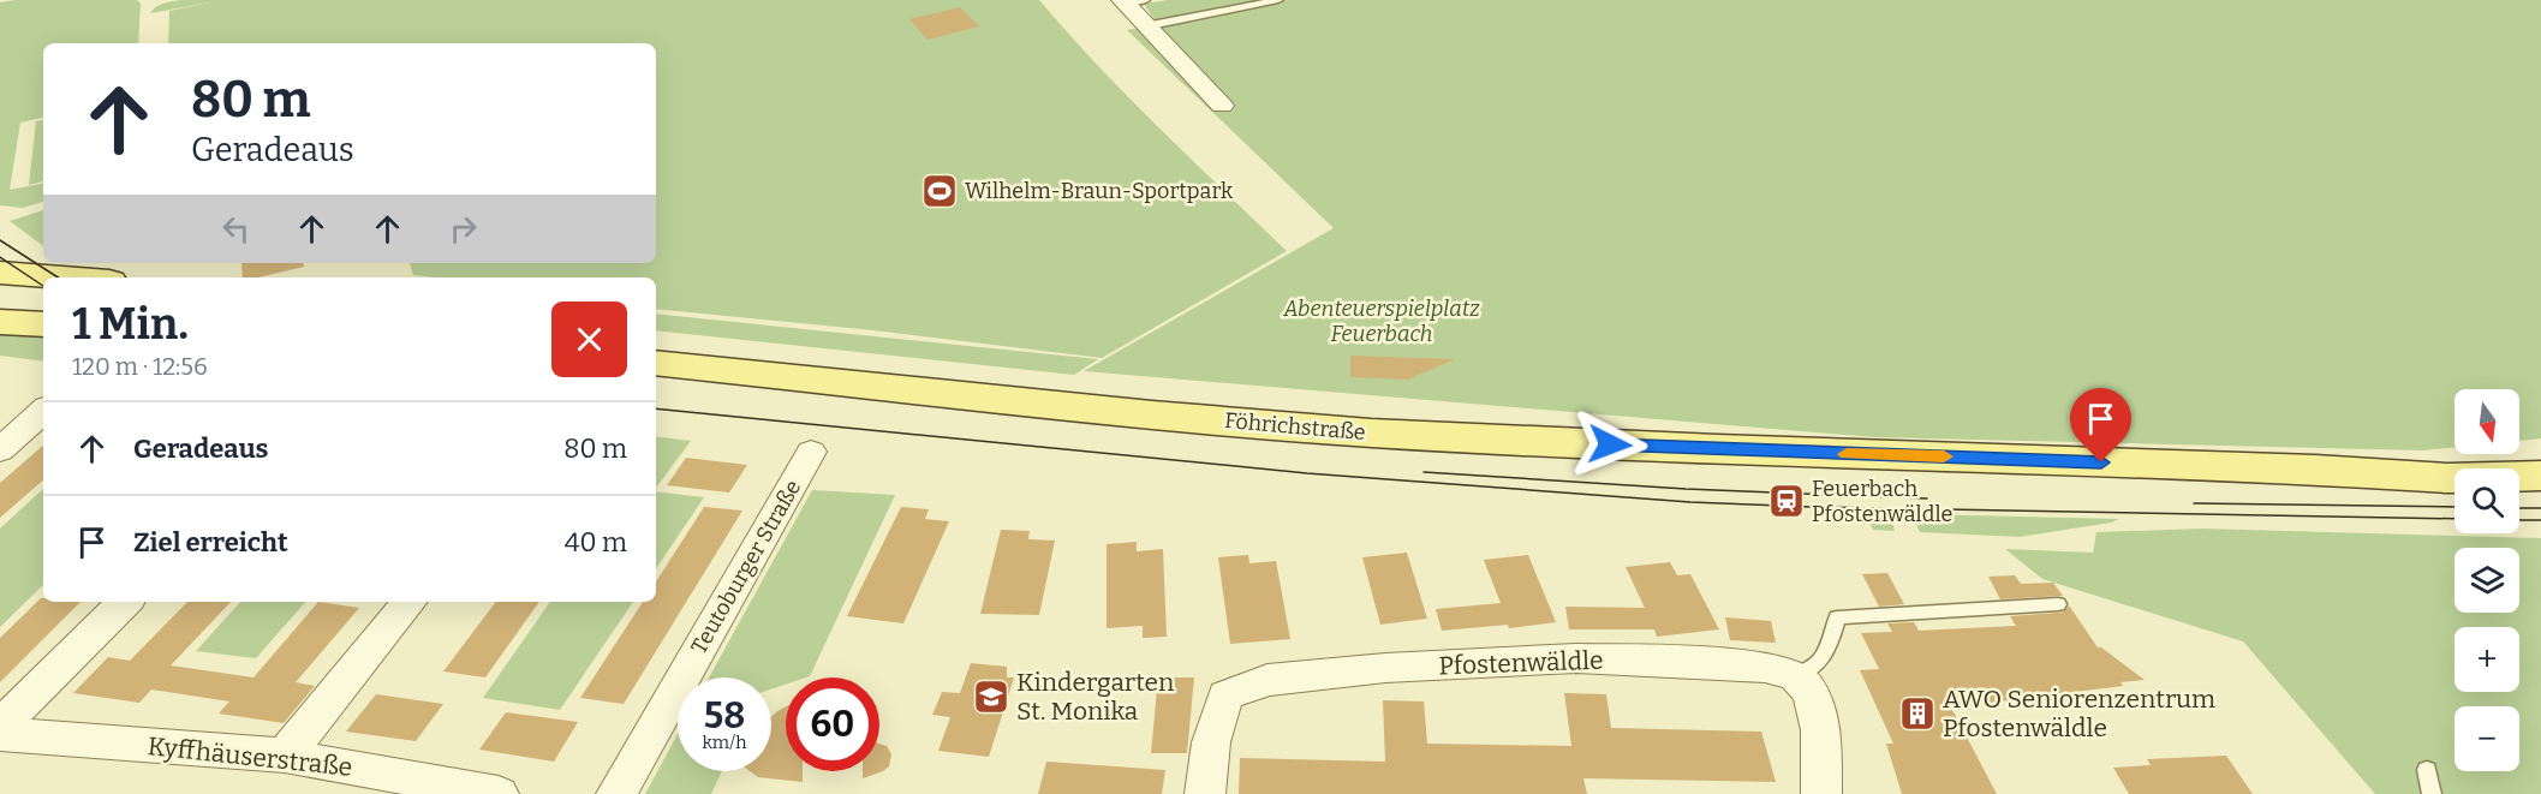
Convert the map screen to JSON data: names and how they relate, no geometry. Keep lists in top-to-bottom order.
{
  "streets": {
    "main road": ["Föhrichstraße"],
    "street": ["Teutoburger Straße", "Pfostenwäldle", "Kyffhäuserstraße"]
  },
  "parks": ["Abenteuerspielplatz Feuerbach"],
  "places": {
    "sports": ["Wilhelm-Braun-Sportpark"],
    "station": ["Feuerbach Pfostenwäldle"],
    "school or university": ["Kindergarten St. Monika"],
    "building": ["AWO Seniorenzentrum Pfostenwäldle"]
  },
  "north": "bottom",
  "page": {
    "turn": ["80 m", "Geradeaus"],
    "heading": ["1 Min.", "120 m · 12:56"],
    "map_buttons": ["+", "−"],
    "list": [
      {
        "name": "Geradeaus",
        "value": "80 m"
      },
      {
        "name": "Ziel erreicht",
        "value": "40 m"
      }
    ],
    "speed": "58 km/h",
    "limit": "60"
  }
}
